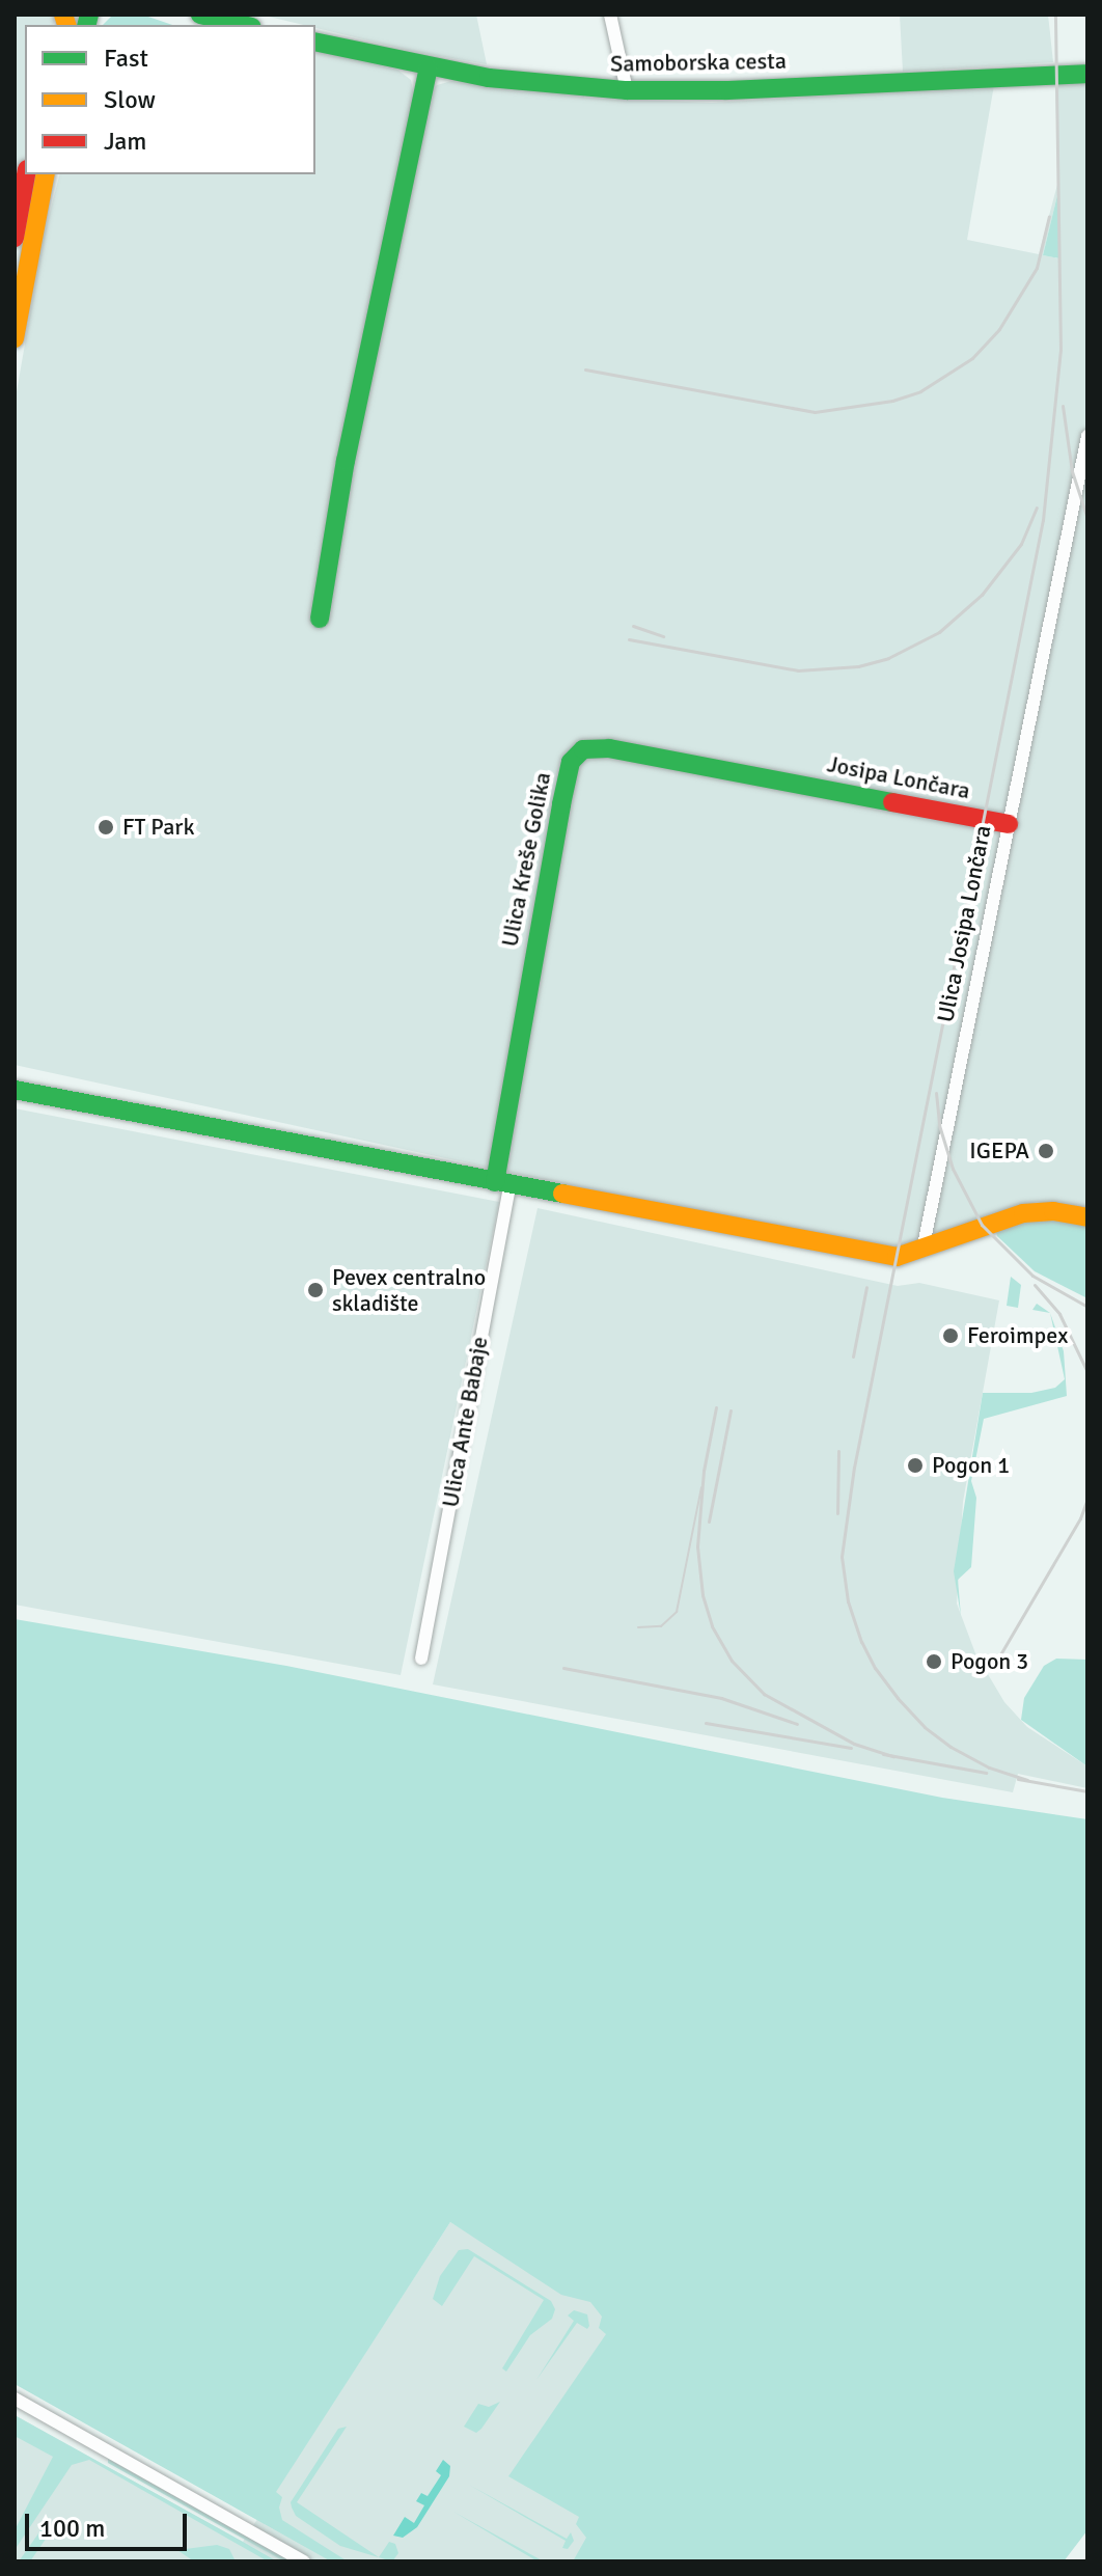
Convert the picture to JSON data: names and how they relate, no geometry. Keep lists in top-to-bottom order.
{
  "streets": {
    "street": [
      "Samoborska cesta",
      "Josipa Lončara",
      "Ulica Kreše Golika",
      "Ulica Josipa Lončara",
      "Ulica Ante Babaje"
    ]
  },
  "crossings": [
    ["Josipa Lončara", "Ulica Kreše Golika"],
    ["Josipa Lončara", "Ulica Josipa Lončara"],
    ["Ulica Kreše Golika", "Ulica Ante Babaje"]
  ],
  "places": [
    "FT Park",
    "IGEPA",
    "Pevex centralno skladište",
    "Feroimpex",
    "Pogon 1",
    "Pogon 3"
  ],
  "legend": ["Fast", "Slow", "Jam"],
  "scale_bar": "100 m"
}
